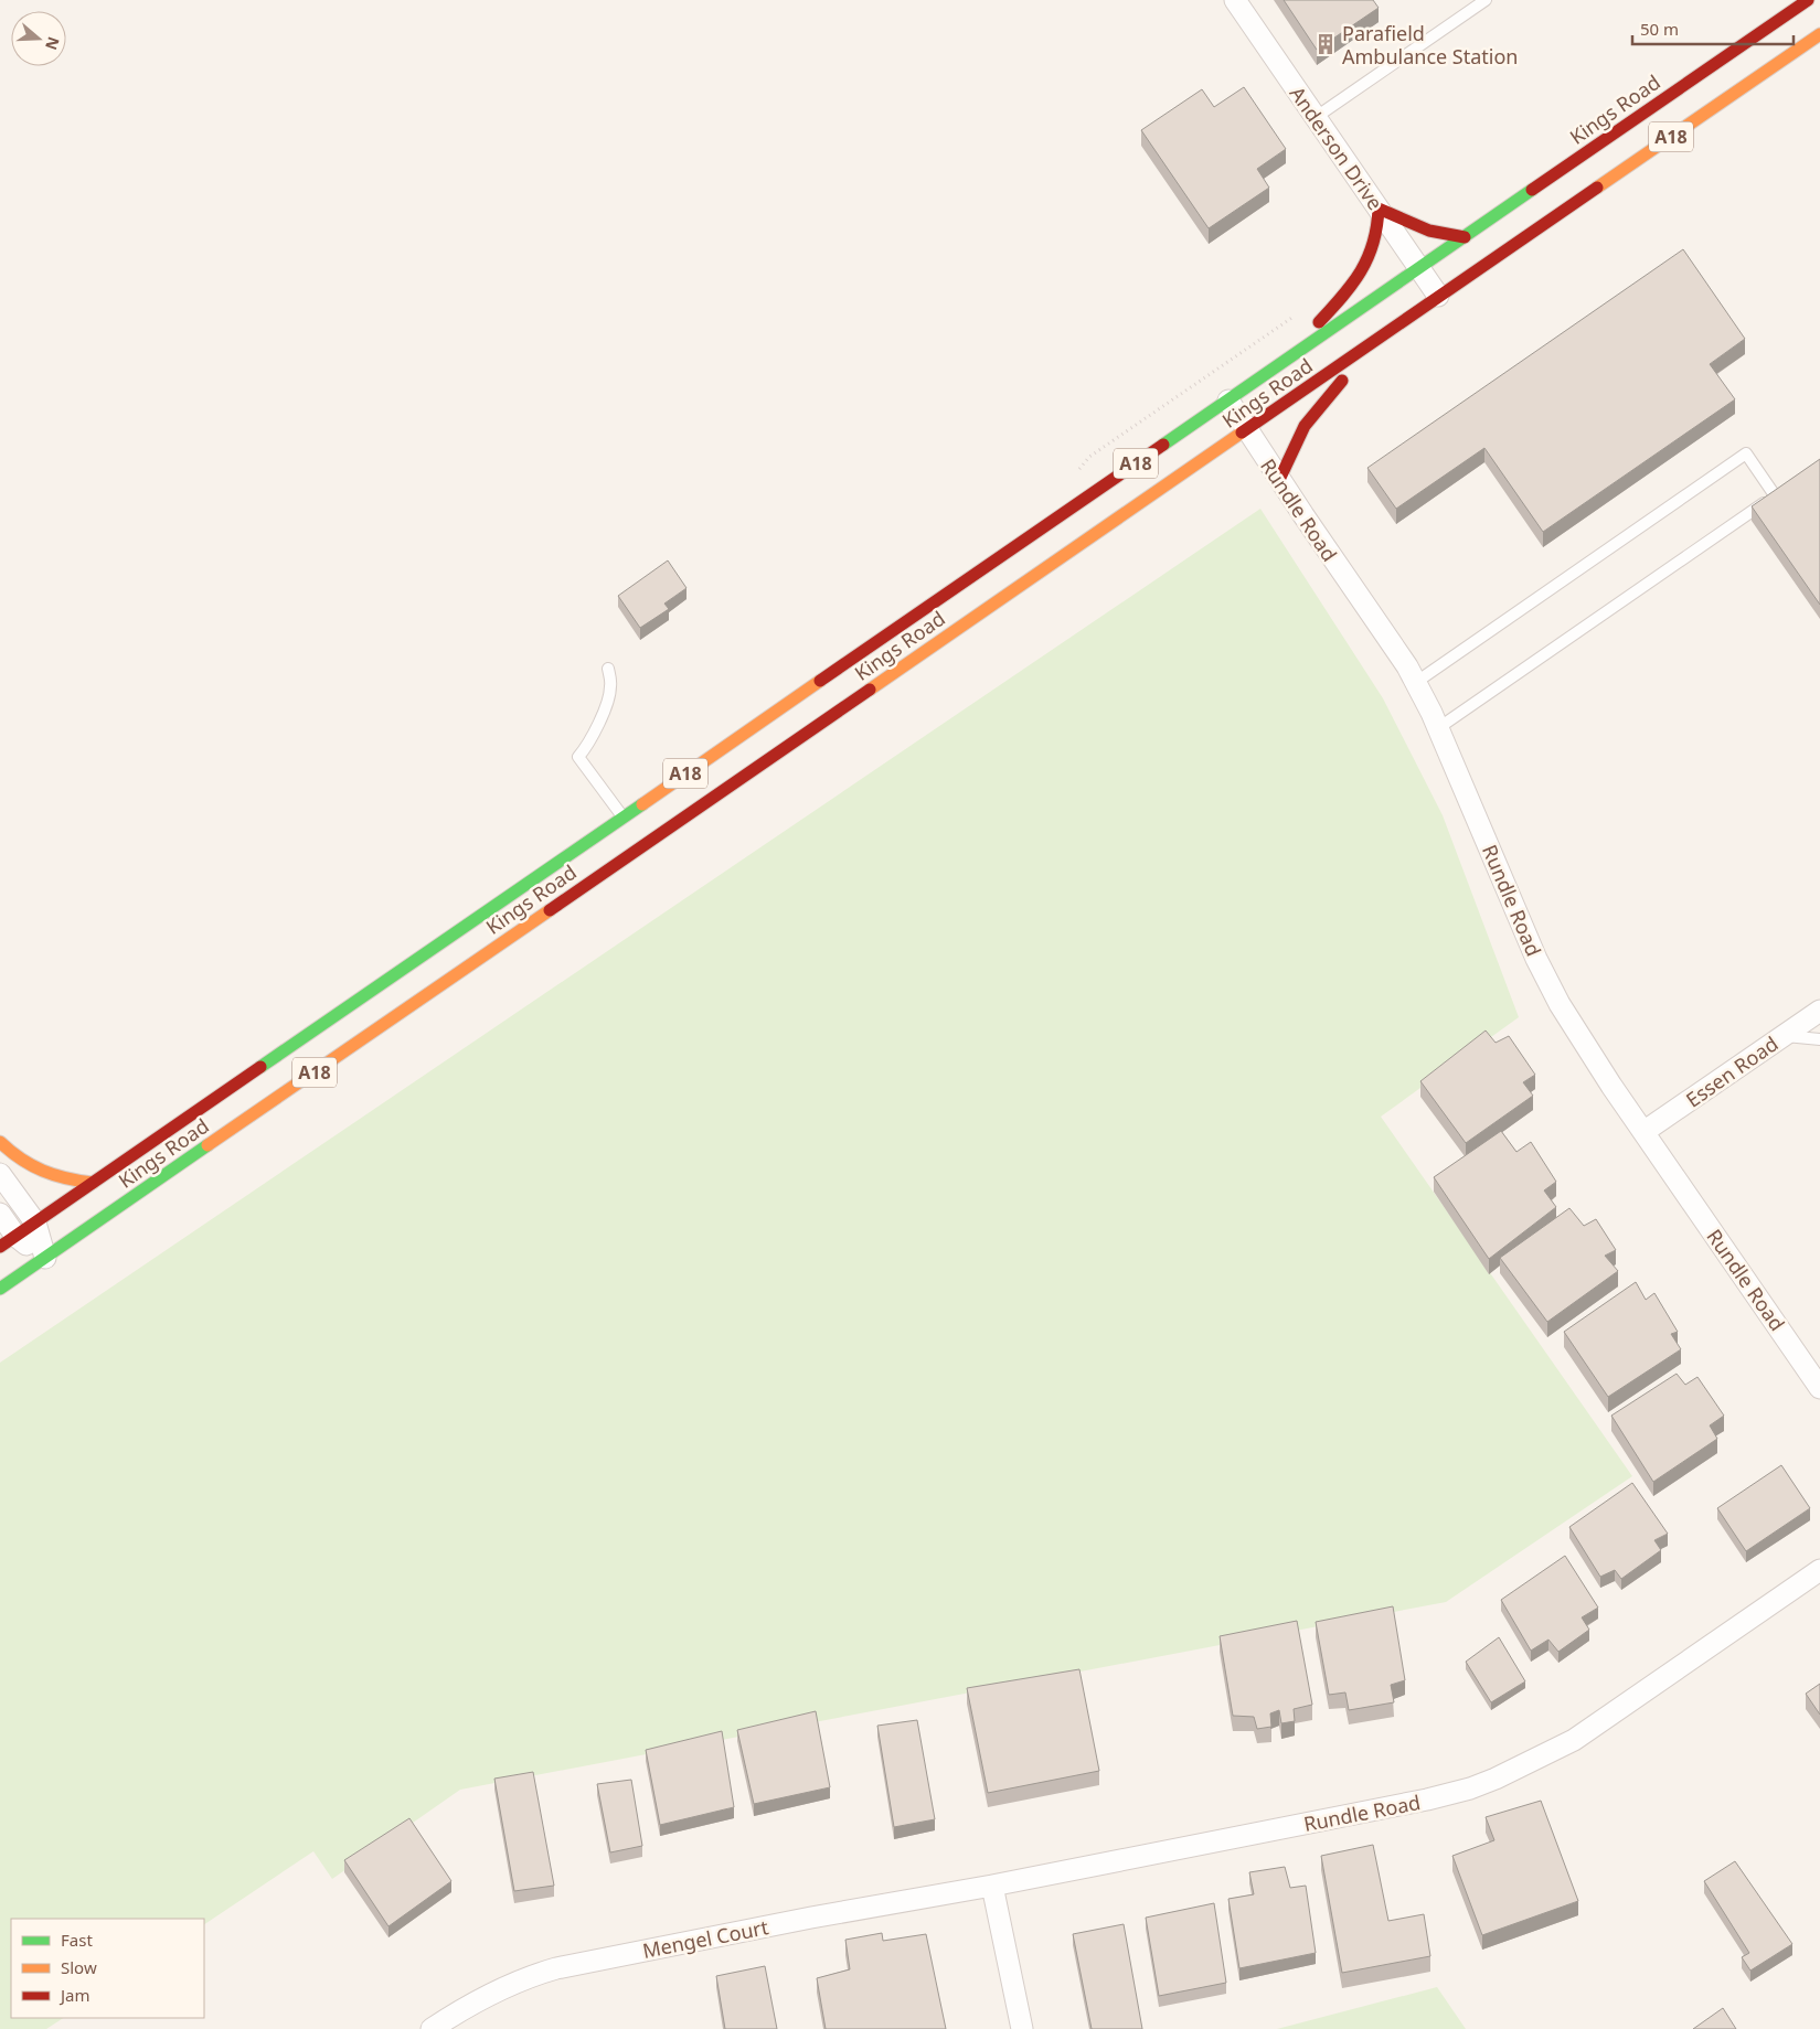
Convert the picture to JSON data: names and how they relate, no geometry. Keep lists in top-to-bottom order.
{
  "streets": {
    "main road": ["Kings Road", "A18"],
    "street": [
      "Anderson Drive",
      "Rundle Road",
      "Essen Road",
      "Mengel Court"
    ]
  },
  "crossings": [
    ["Kings Road", "Anderson Drive"],
    ["Kings Road", "Rundle Road"],
    ["Rundle Road", "Essen Road"],
    ["Rundle Road", "Mengel Court"]
  ],
  "places": {
    "building": ["Parafield Ambulance Station"]
  },
  "legend": ["Fast", "Slow", "Jam"],
  "scale_bar": "50 m",
  "north": "right"
}
